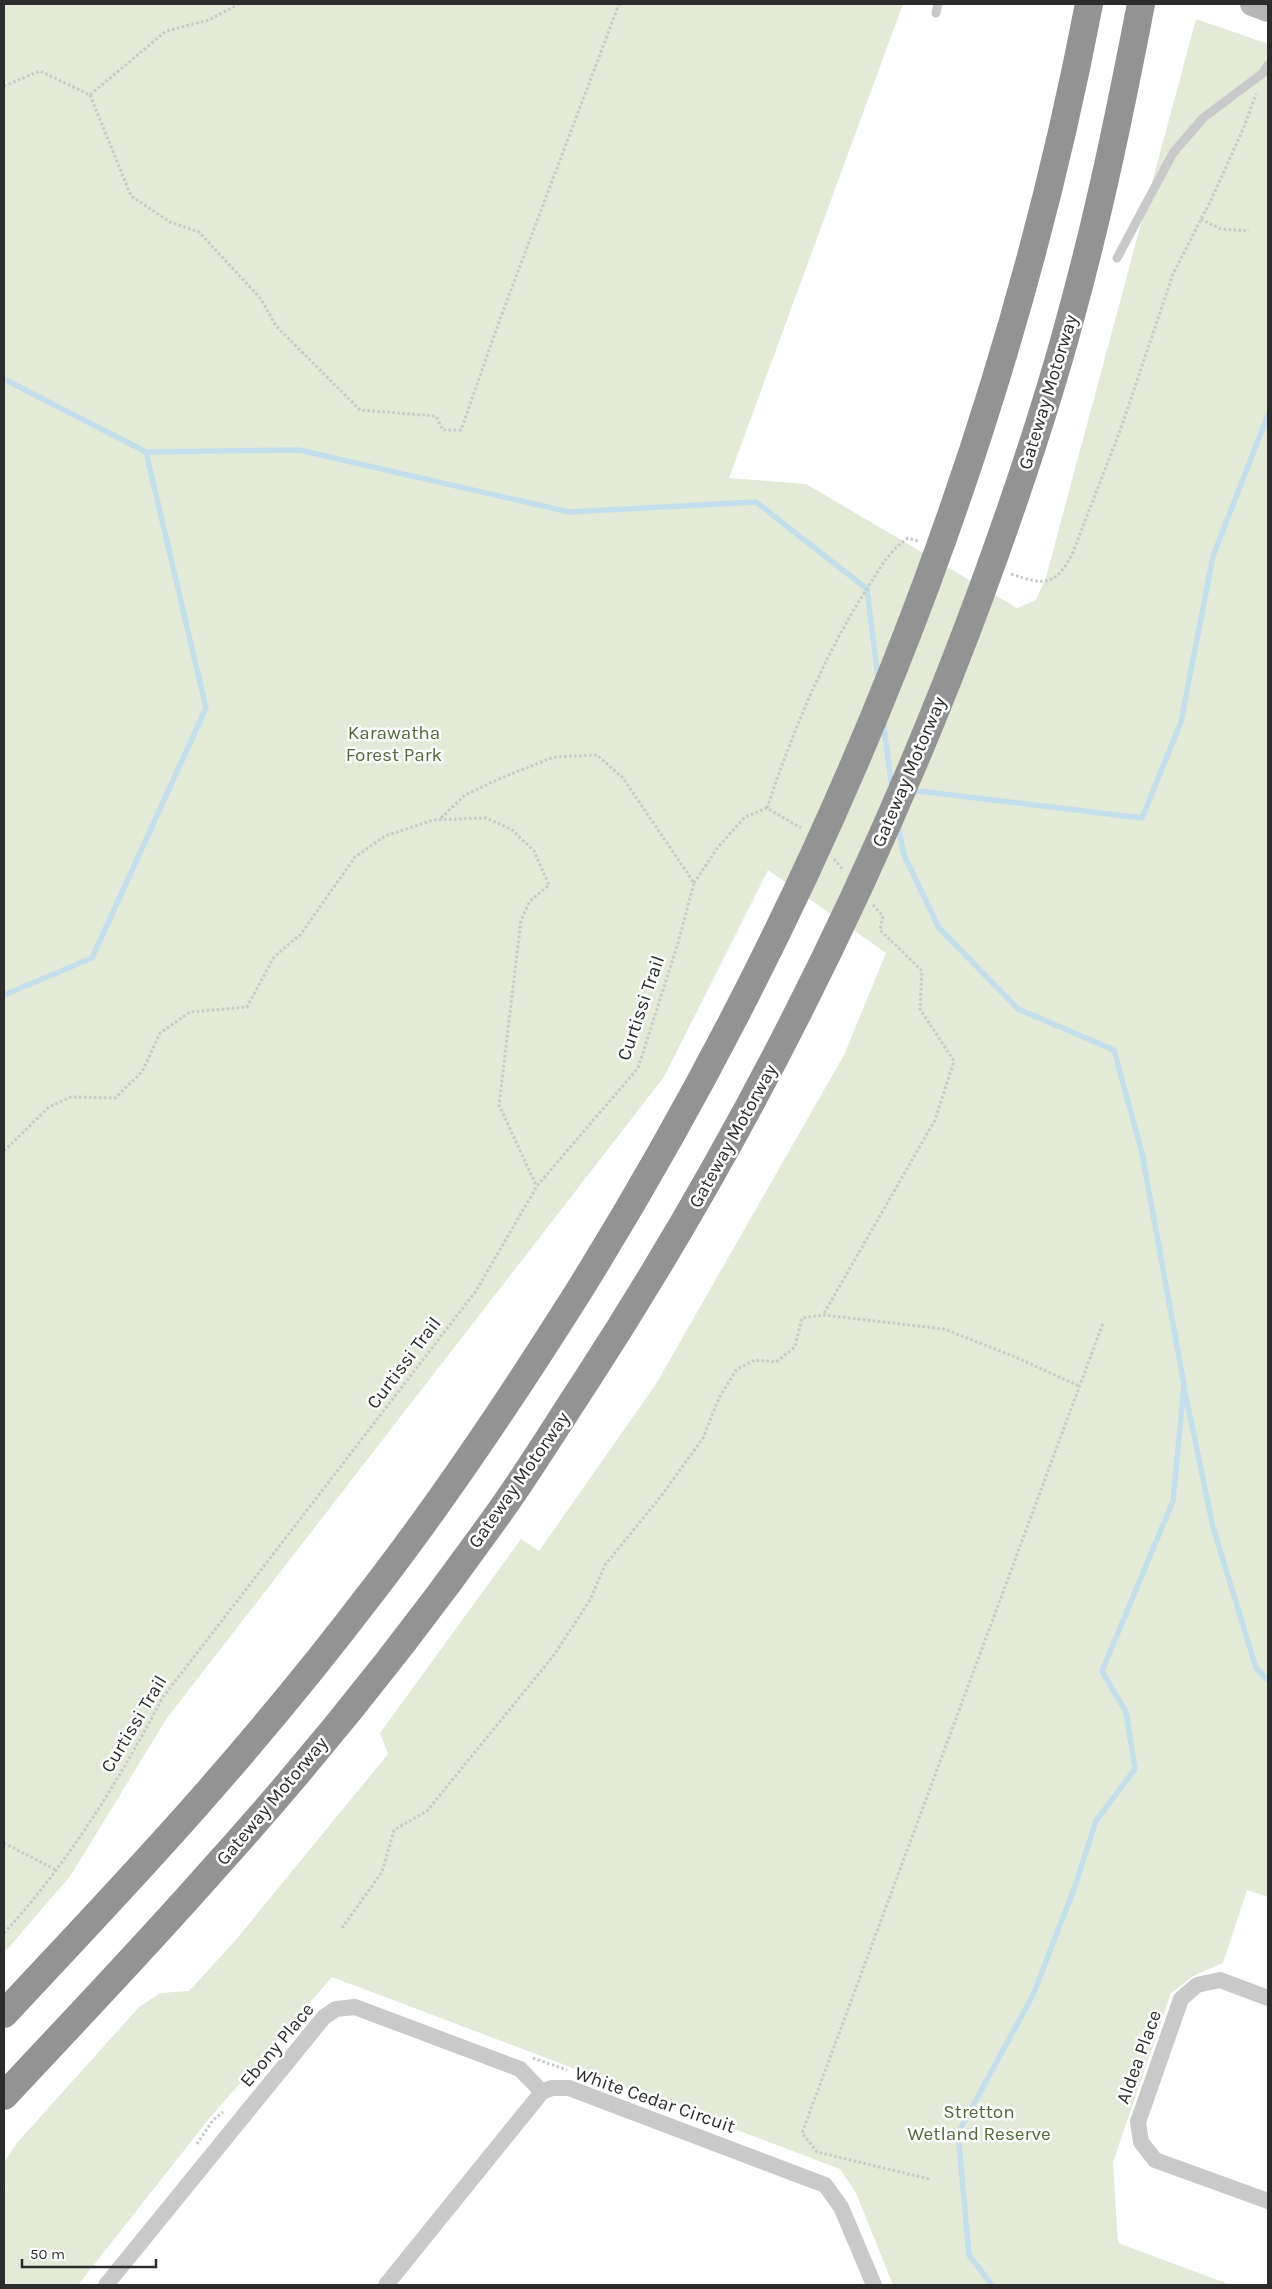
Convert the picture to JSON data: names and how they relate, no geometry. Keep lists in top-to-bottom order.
{
  "streets": {
    "highway": ["Gateway Motorway"],
    "street": ["Ebony Place", "Aldea Place", "White Cedar Circuit"],
    "path": ["Curtissi Trail"]
  },
  "crossings": [
    ["Ebony Place", "White Cedar Circuit"]
  ],
  "parks": ["Karawatha Forest Park", "Stretton Wetland Reserve"],
  "scale_bar": "50 m"
}
